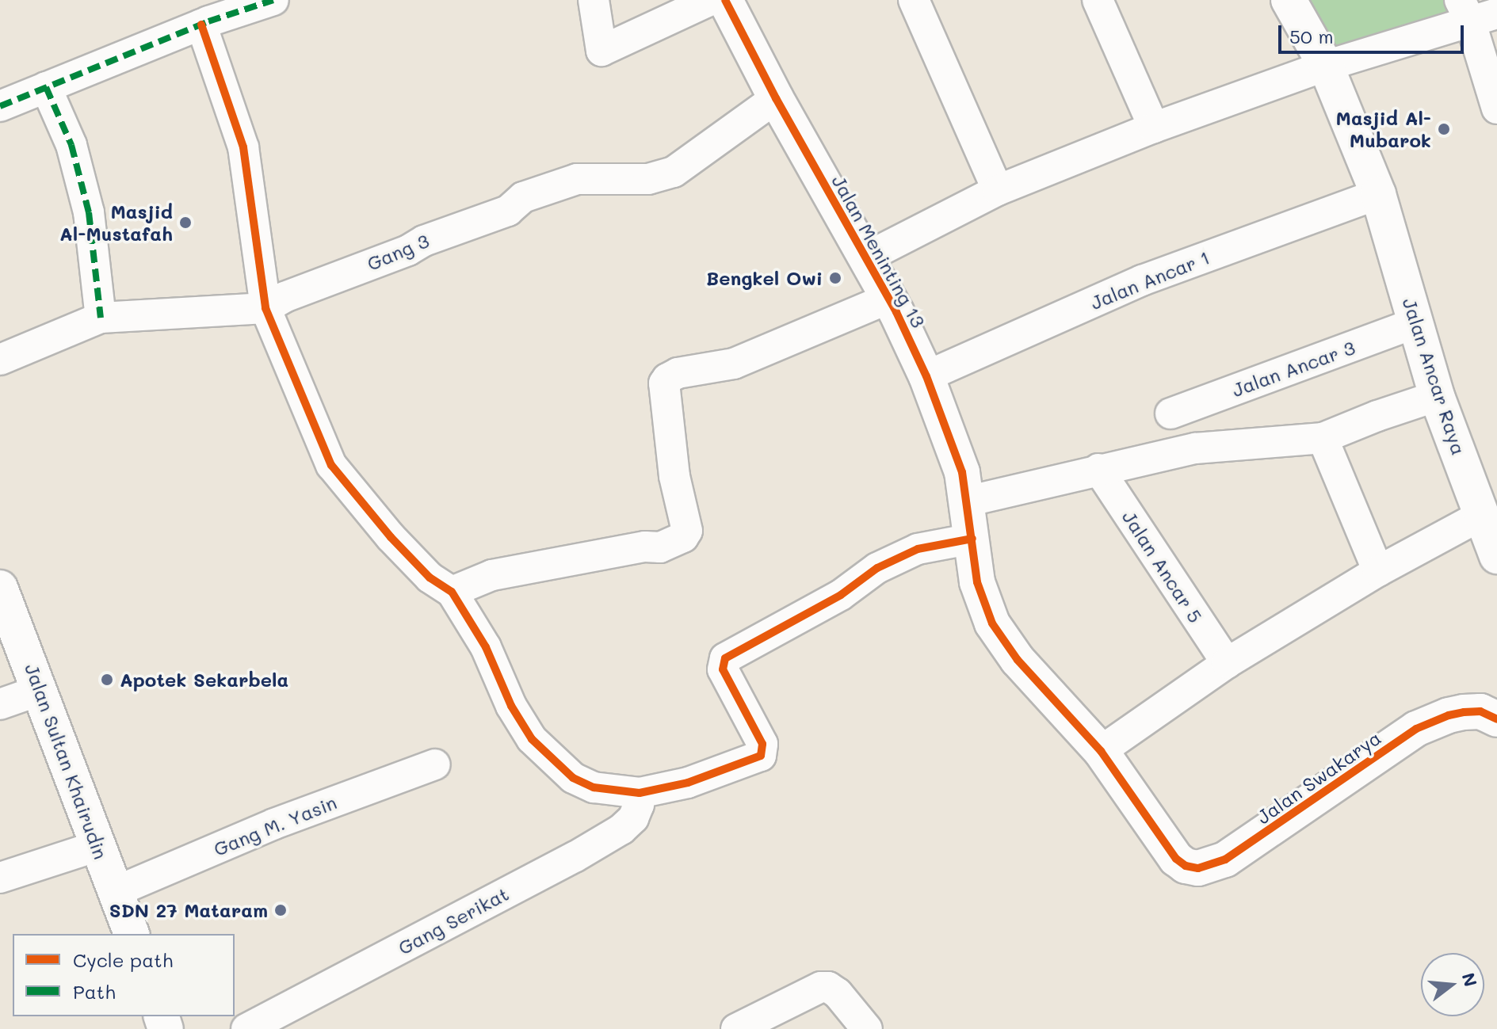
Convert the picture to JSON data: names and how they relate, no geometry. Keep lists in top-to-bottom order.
{
  "streets": {
    "street": [
      "Jalan Meninting 13",
      "Gang 3",
      "Jalan Ancar 1",
      "Jalan Ancar 3",
      "Jalan Ancar Raya",
      "Jalan Ancar 5",
      "Jalan Sultan Khairudin",
      "Jalan Swakarya",
      "Gang M. Yasin",
      "Gang Serikat"
    ]
  },
  "crossings": [
    ["Jalan Meninting 13", "Gang 3"],
    ["Jalan Meninting 13", "Jalan Ancar 1"],
    ["Jalan Meninting 13", "Jalan Swakarya"],
    ["Jalan Ancar 1", "Jalan Ancar Raya"],
    ["Jalan Ancar 3", "Jalan Ancar Raya"],
    ["Jalan Sultan Khairudin", "Gang M. Yasin"]
  ],
  "places": [
    "Masjid Al- Mubarok",
    "Masjid Al-Mustafah",
    "Bengkel Owi",
    "Apotek Sekarbela",
    "SDN 27 Mataram"
  ],
  "legend": ["Cycle path", "Path"],
  "scale_bar": "50 m",
  "north": "right"
}
